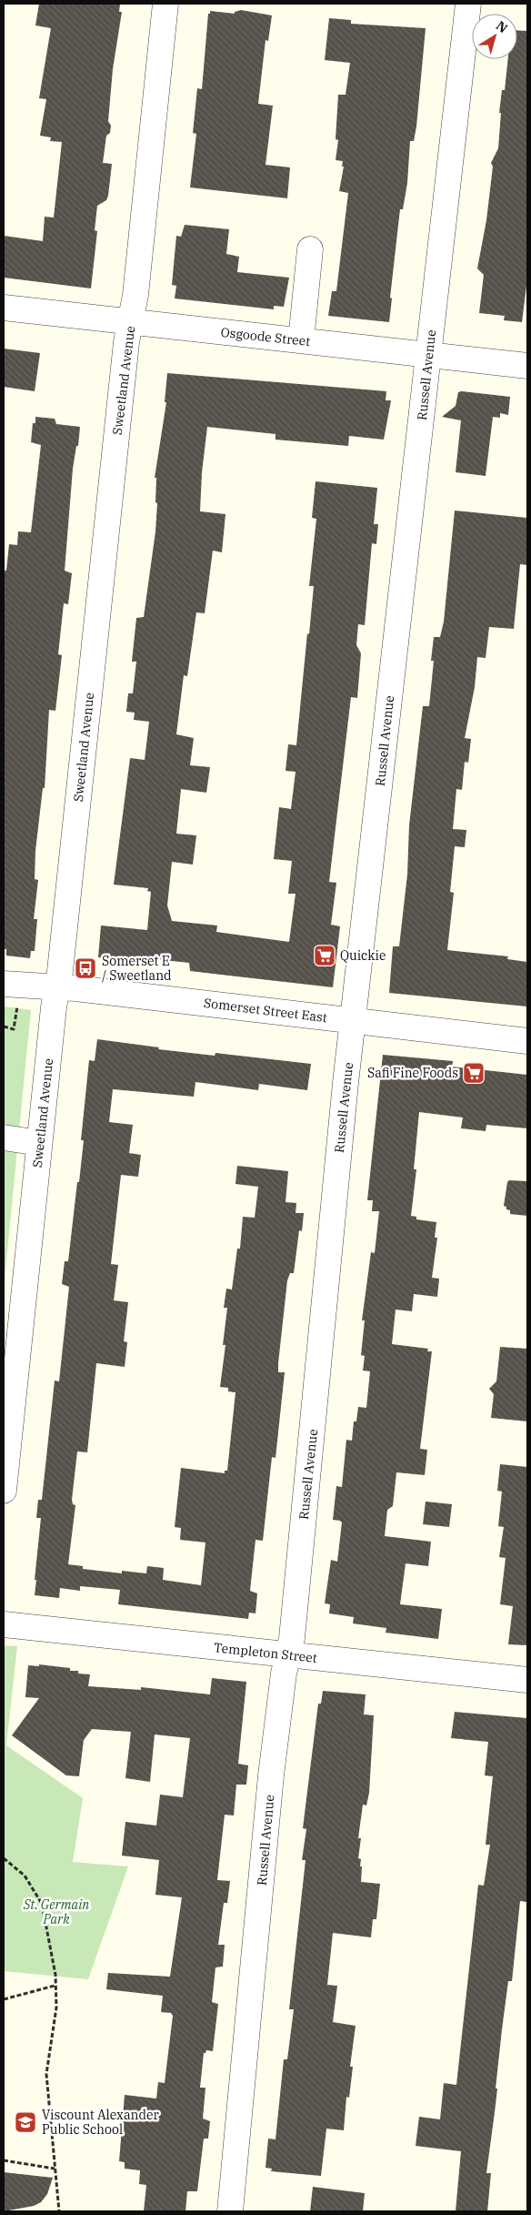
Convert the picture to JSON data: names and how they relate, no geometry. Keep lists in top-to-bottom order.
{
  "streets": {
    "street": [
      "Osgoode Street",
      "Russell Avenue",
      "Sweetland Avenue",
      "Somerset Street East",
      "Templeton Street"
    ]
  },
  "crossings": [
    ["Osgoode Street", "Russell Avenue"],
    ["Osgoode Street", "Sweetland Avenue"],
    ["Russell Avenue", "Somerset Street East"],
    ["Russell Avenue", "Templeton Street"],
    ["Sweetland Avenue", "Somerset Street East"]
  ],
  "parks": ["St. Germain Park"],
  "places": {
    "supermarket": ["Quickie", "Safi Fine Foods"],
    "bus stop": ["Somerset E / Sweetland"],
    "school or university": ["Viscount Alexander Public School"]
  },
  "north": "top right"
}
